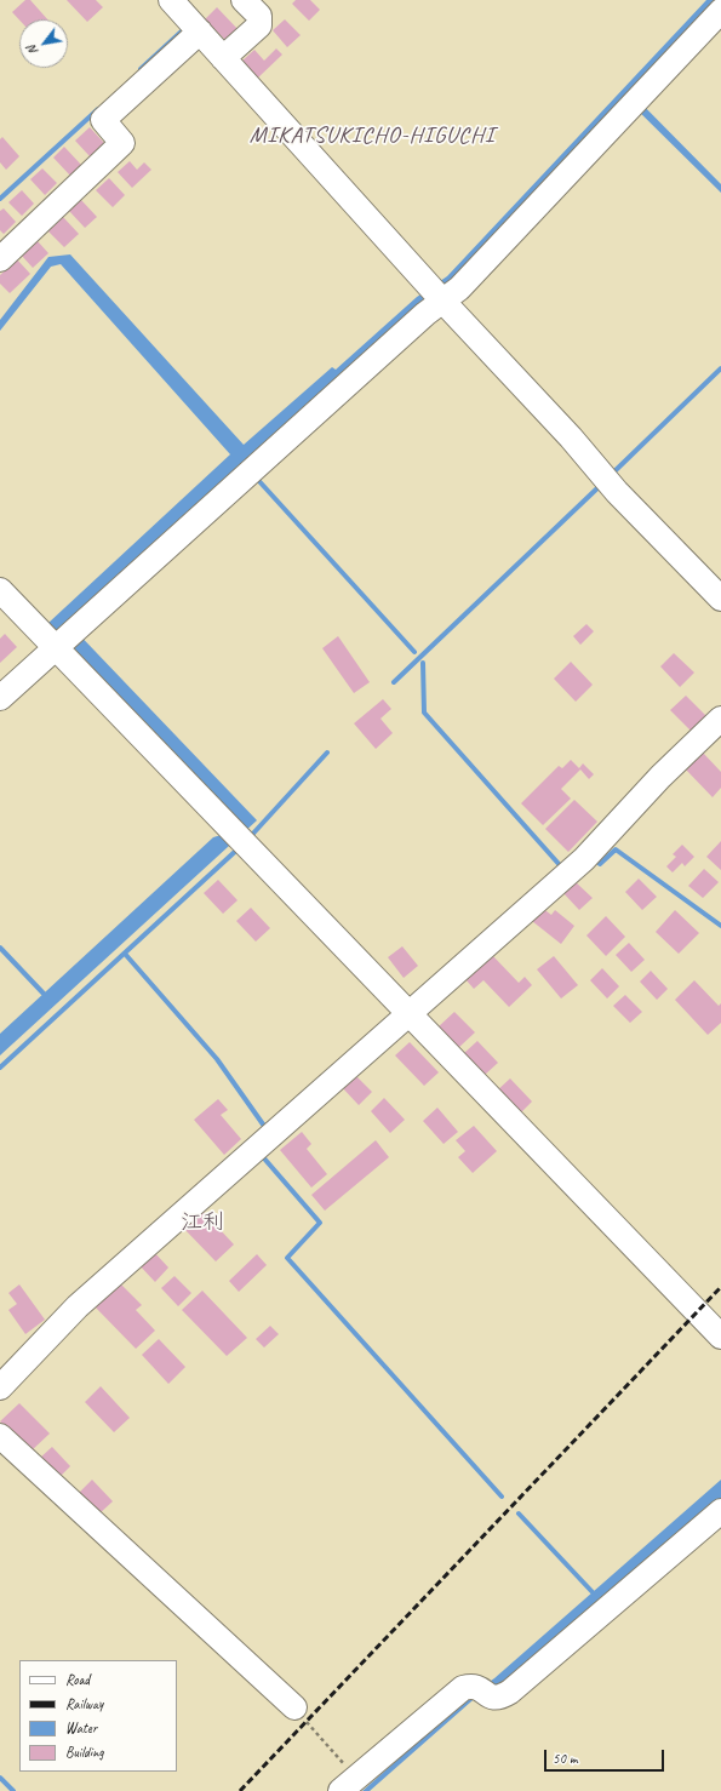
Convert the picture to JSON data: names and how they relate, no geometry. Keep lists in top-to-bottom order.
{
  "districts": ["MIKATSUKICHO-HIGUCHI", "江利"],
  "legend": [
    "Road",
    "Railway",
    "Water",
    "Building"
  ],
  "scale_bar": "50 m",
  "north": "bottom left"
}
